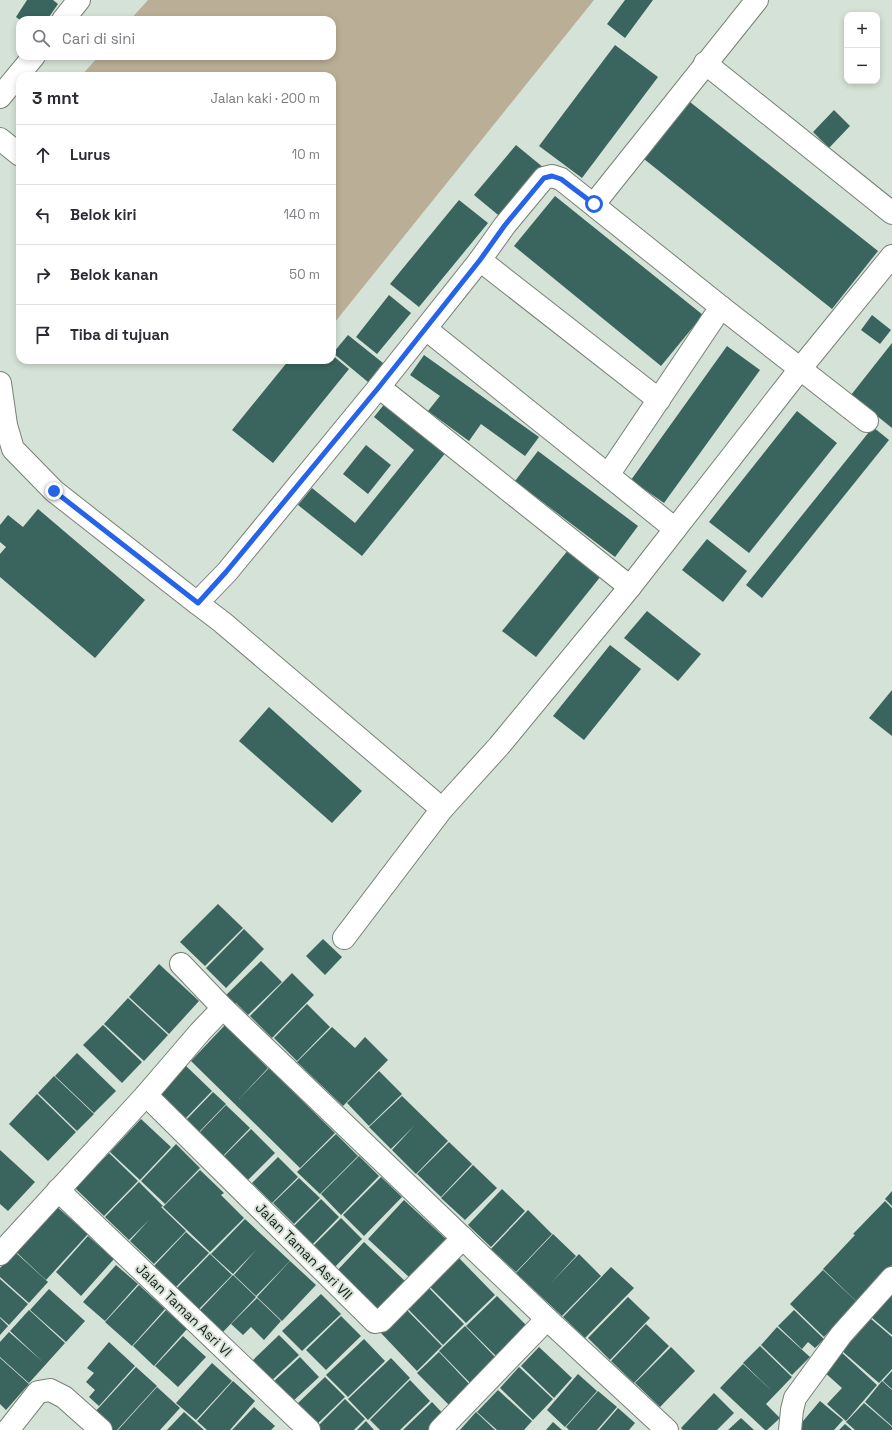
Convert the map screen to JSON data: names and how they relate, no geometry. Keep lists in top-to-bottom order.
{
  "streets": {
    "street": ["Jalan Taman Asri VII", "Jalan Taman Asri VI"]
  },
  "page": {
    "map_buttons": ["+", "−"],
    "search": "Cari di sini",
    "heading": ["3 mnt", "Jalan kaki · 200 m"],
    "list": [
      ["Lurus", "10 m"],
      ["Belok kiri", "140 m"],
      ["Belok kanan", "50 m"],
      "Tiba di tujuan"
    ]
  }
}
